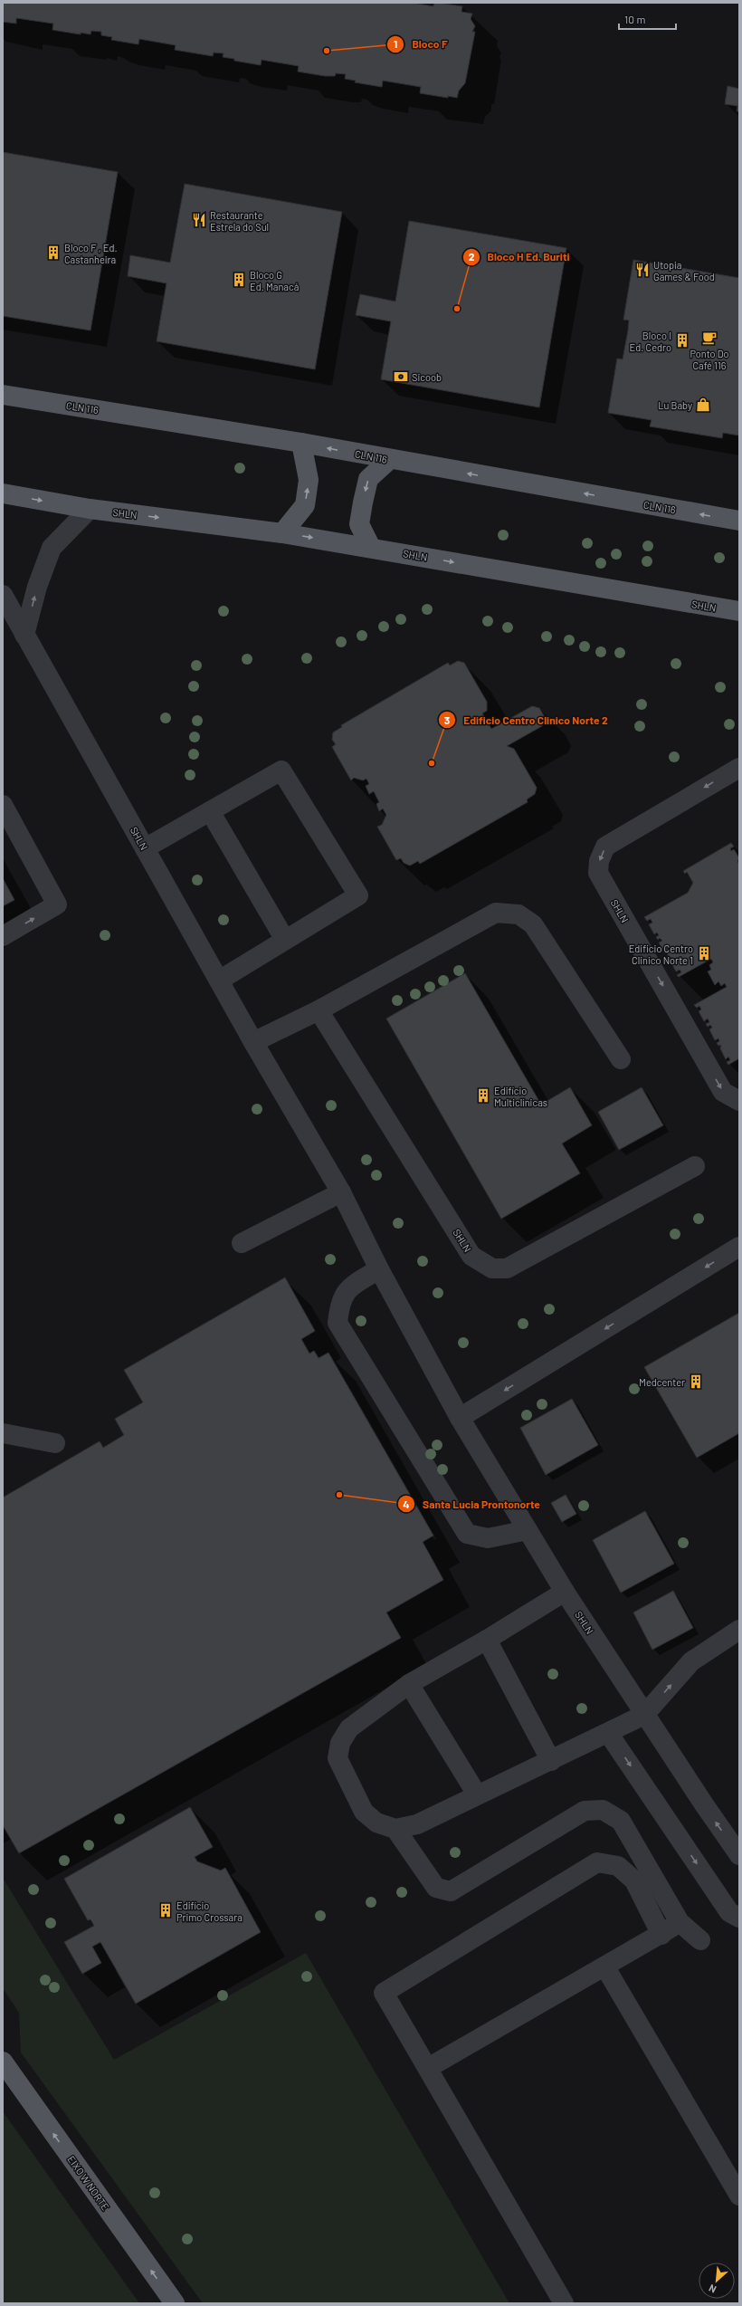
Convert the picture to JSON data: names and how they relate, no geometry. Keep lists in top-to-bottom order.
{
  "streets": {
    "main road": ["CLN 116", "SHLN", "EIXO W NORTE"]
  },
  "one_way": ["CLN 116", "EIXO W NORTE"],
  "places": {
    "other": [
      "Bloco F",
      "Bloco H Ed. Buriti",
      "Edificio Centro Clinico Norte 2",
      "Santa Lucia Prontonorte"
    ],
    "restaurant": ["Restaurante Estrela do Sul", "Utopia Games & Food"],
    "building": [
      "Bloco F , Ed. Castanheira",
      "Bloco G Ed. Manacá",
      "Bloco I Ed. Cedro",
      "Edificio Centro Clinico Norte 1",
      "Edifício Multiclínicas",
      "Medcenter",
      "Edifício Primo Crossara"
    ],
    "cafe": ["Ponto Do Café 116"],
    "bank": ["Sicoob"],
    "shop": ["Lu Baby"]
  },
  "scale_bar": "10 m",
  "north": "bottom left"
}
